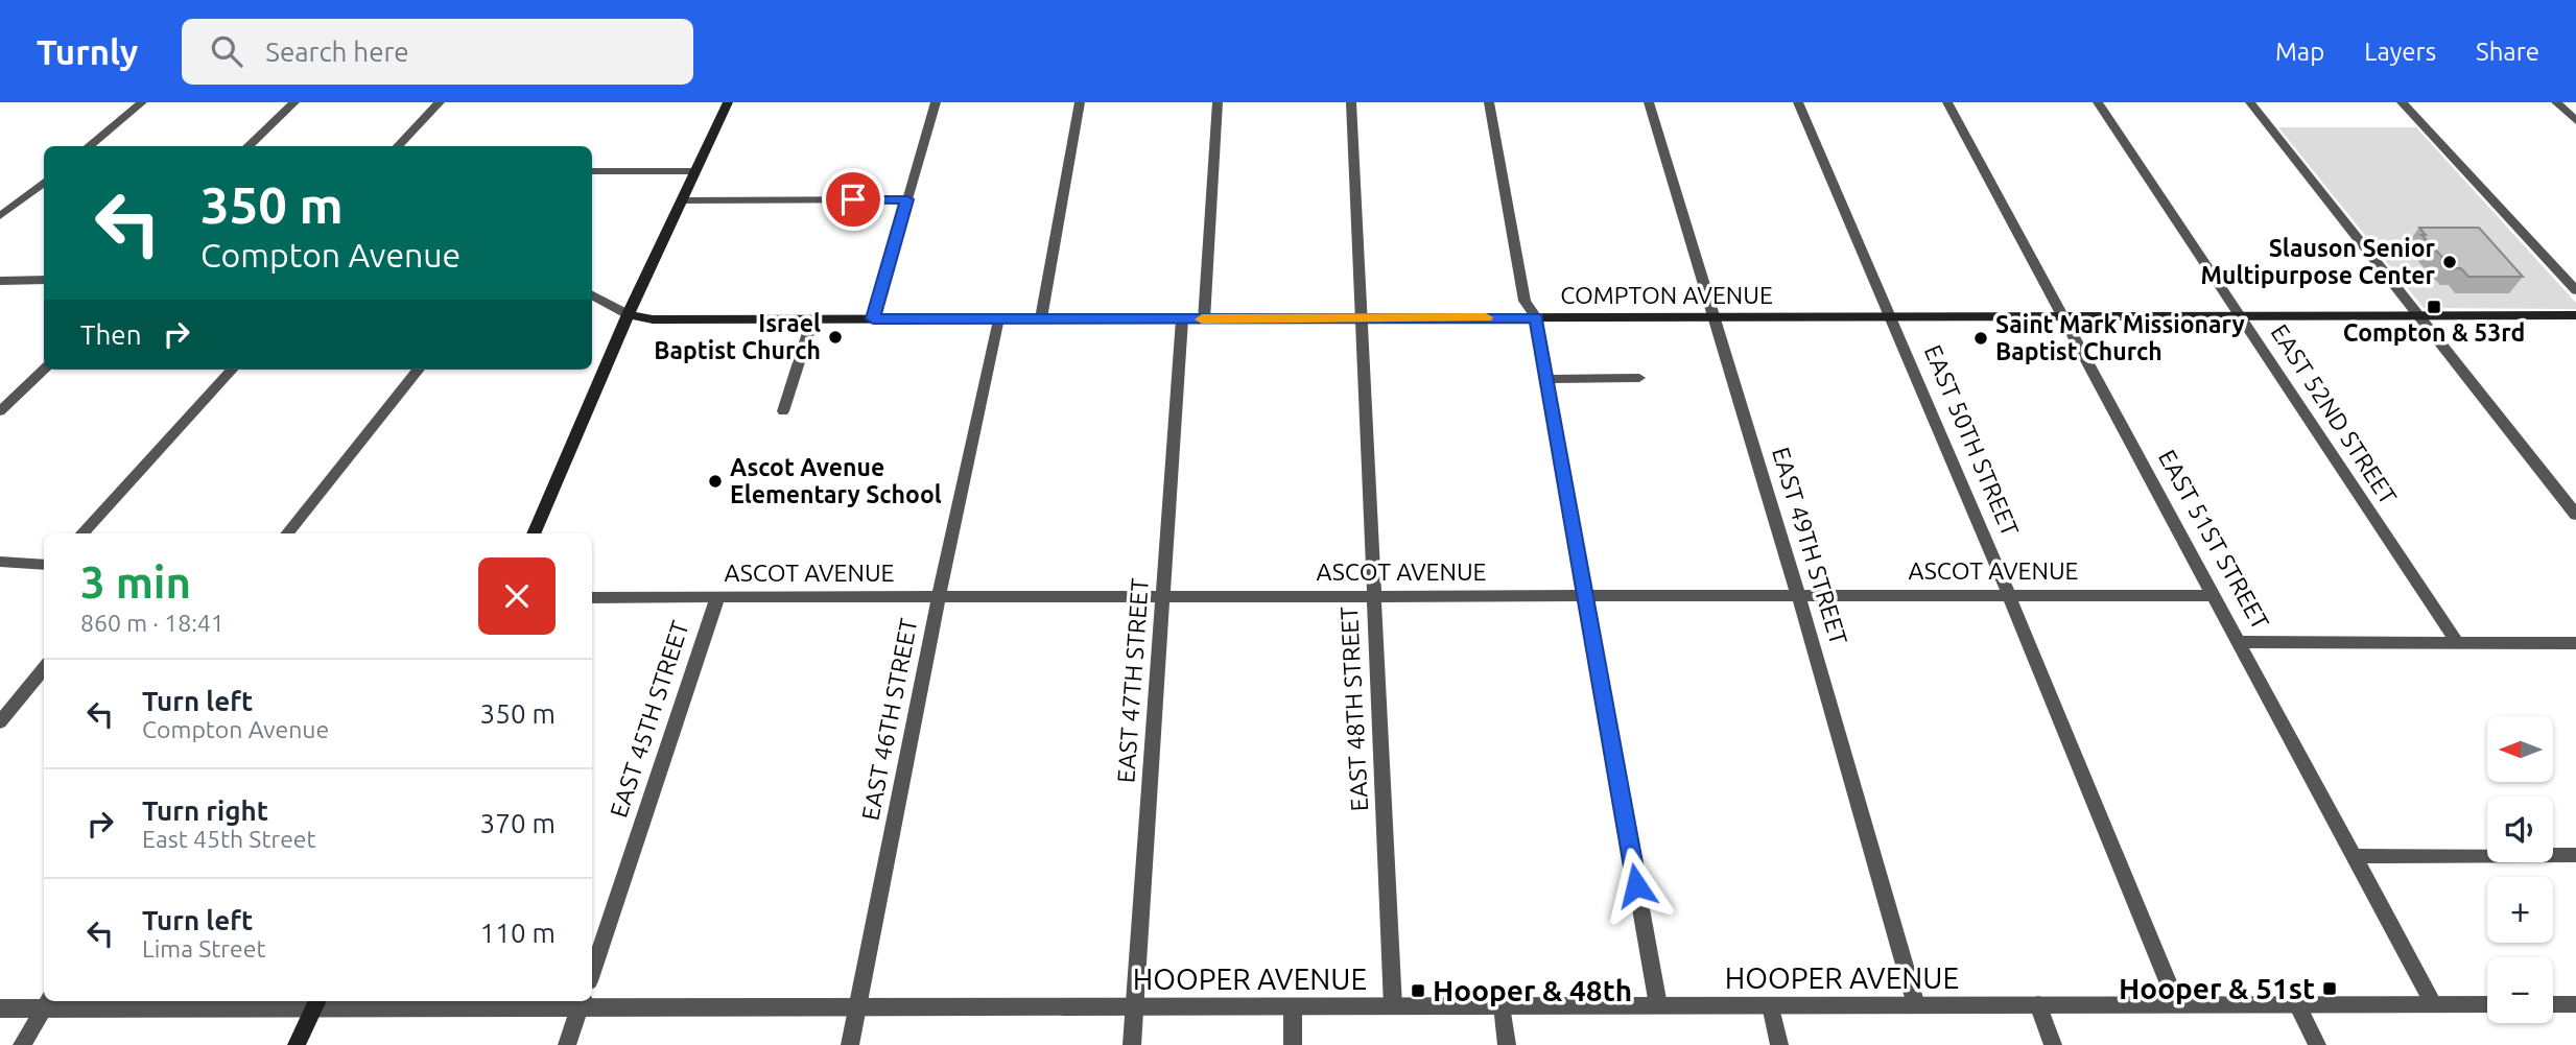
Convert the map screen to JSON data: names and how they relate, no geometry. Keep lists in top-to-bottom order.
{
  "streets": {
    "main road": ["COMPTON AVENUE"],
    "street": [
      "EAST 52ND STREET",
      "EAST 50TH STREET",
      "EAST 51ST STREET",
      "EAST 49TH STREET",
      "ASCOT AVENUE",
      "EAST 47TH STREET",
      "EAST 48TH STREET",
      "EAST 45TH STREET",
      "EAST 46TH STREET",
      "HOOPER AVENUE"
    ]
  },
  "crossings": [
    ["COMPTON AVENUE", "EAST 52ND STREET"],
    ["COMPTON AVENUE", "EAST 50TH STREET"],
    ["COMPTON AVENUE", "EAST 51ST STREET"],
    ["COMPTON AVENUE", "EAST 49TH STREET"],
    ["COMPTON AVENUE", "EAST 47TH STREET"],
    ["COMPTON AVENUE", "EAST 48TH STREET"],
    ["COMPTON AVENUE", "EAST 46TH STREET"],
    ["EAST 50TH STREET", "ASCOT AVENUE"],
    ["EAST 50TH STREET", "HOOPER AVENUE"],
    ["EAST 51ST STREET", "ASCOT AVENUE"],
    ["EAST 51ST STREET", "HOOPER AVENUE"],
    ["EAST 49TH STREET", "ASCOT AVENUE"],
    ["EAST 49TH STREET", "HOOPER AVENUE"],
    ["ASCOT AVENUE", "EAST 47TH STREET"],
    ["ASCOT AVENUE", "EAST 48TH STREET"],
    ["ASCOT AVENUE", "EAST 45TH STREET"],
    ["ASCOT AVENUE", "EAST 46TH STREET"],
    ["EAST 47TH STREET", "HOOPER AVENUE"],
    ["EAST 48TH STREET", "HOOPER AVENUE"],
    ["EAST 46TH STREET", "HOOPER AVENUE"]
  ],
  "places": {
    "other": [
      "Slauson Senior Multipurpose Center",
      "Israel Baptist Church",
      "Saint Mark Missionary Baptist Church",
      "Ascot Avenue Elementary School"
    ],
    "transit": ["Compton & 53rd", "Hooper & 51st", "Hooper & 48th"]
  },
  "north": "left",
  "page": {
    "header": "Turnly",
    "search": "Search here",
    "nav": ["Map", "Layers", "Share"],
    "turn": ["350 m", "Compton Avenue"],
    "then": "Then",
    "heading": ["3 min", "860 m · 18:41"],
    "list": [
      {
        "name": "Turn left",
        "note": "Compton Avenue",
        "value": "350 m"
      },
      {
        "name": "Turn right",
        "note": "East 45th Street",
        "value": "370 m"
      },
      {
        "name": "Turn left",
        "note": "Lima Street",
        "value": "110 m"
      }
    ],
    "map_buttons": ["+", "−"]
  }
}
